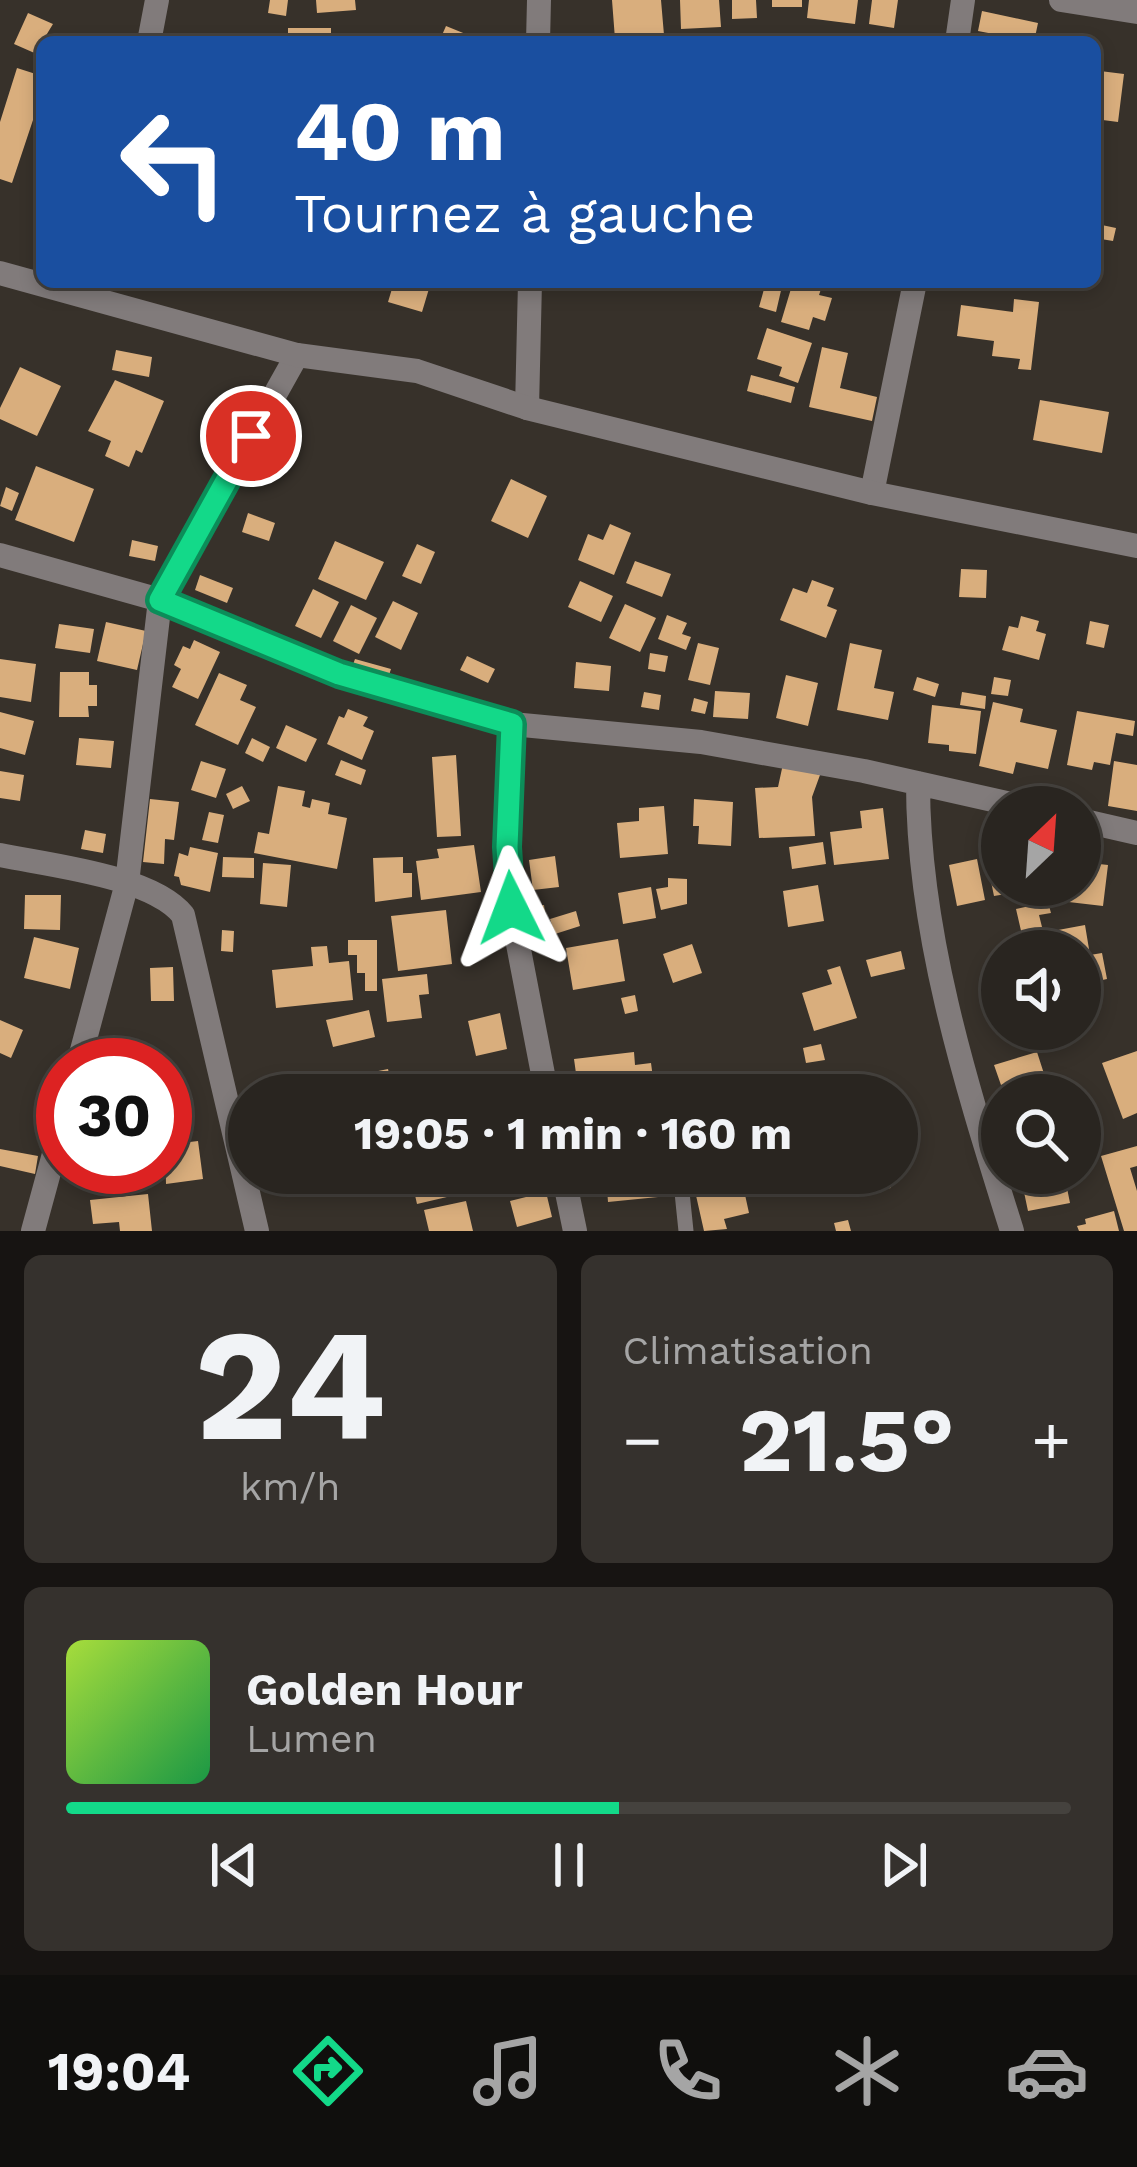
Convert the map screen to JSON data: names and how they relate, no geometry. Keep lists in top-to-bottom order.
{
  "north": "top right",
  "page": {
    "turn": ["40 m", "Tournez à gauche"],
    "limit": "30",
    "trip": "19:05 · 1 min · 160 m",
    "tile": [
      ["24", "km/h"],
      "Climatisation"
    ],
    "heat": ["−", "21.5°", "+"],
    "song": ["Golden Hour", "Lumen"],
    "tabs": "19:04"
  }
}
